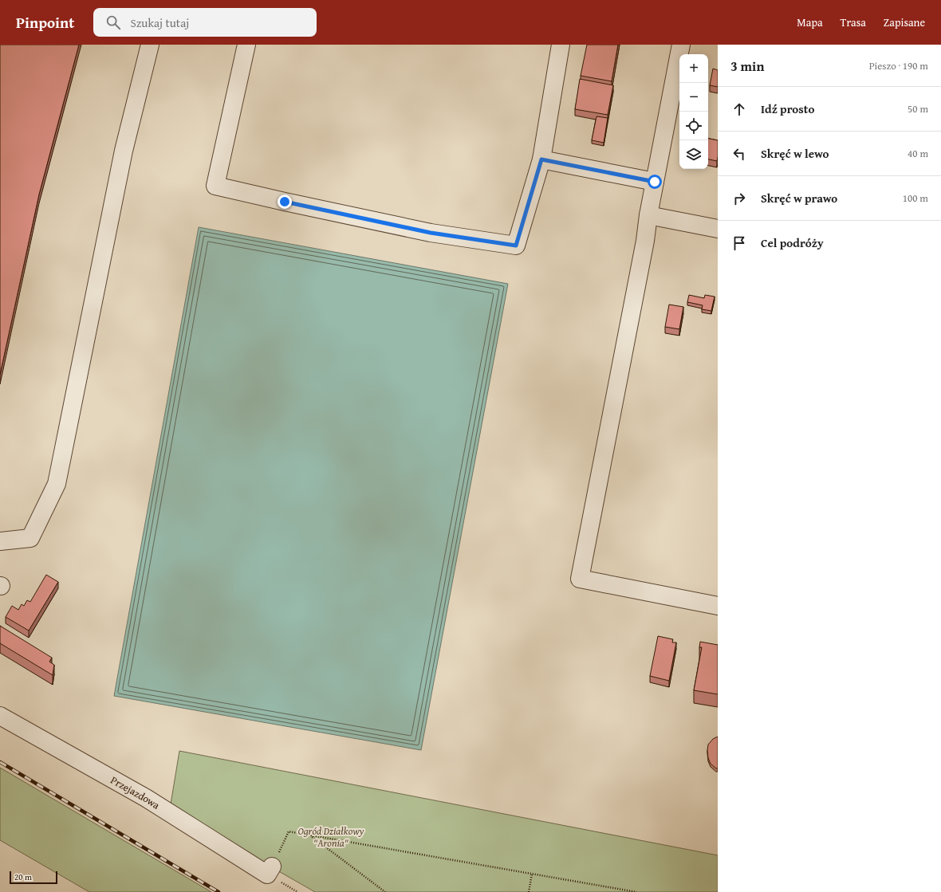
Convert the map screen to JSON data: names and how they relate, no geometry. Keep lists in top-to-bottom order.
{
  "streets": {
    "lane": ["Przejazdowa"]
  },
  "parks": ["Ogród Działkowy \"Aronia\""],
  "scale_bar": "20 m",
  "page": {
    "header": "Pinpoint",
    "search": "Szukaj tutaj",
    "nav": ["Mapa", "Trasa", "Zapisane"],
    "heading": ["3 min", "Pieszo · 190 m"],
    "map_buttons": ["+", "−"],
    "list": [
      ["Idź prosto", "50 m"],
      ["Skręć w lewo", "40 m"],
      ["Skręć w prawo", "100 m"],
      "Cel podróży"
    ],
    "scale": "20 m"
  }
}
